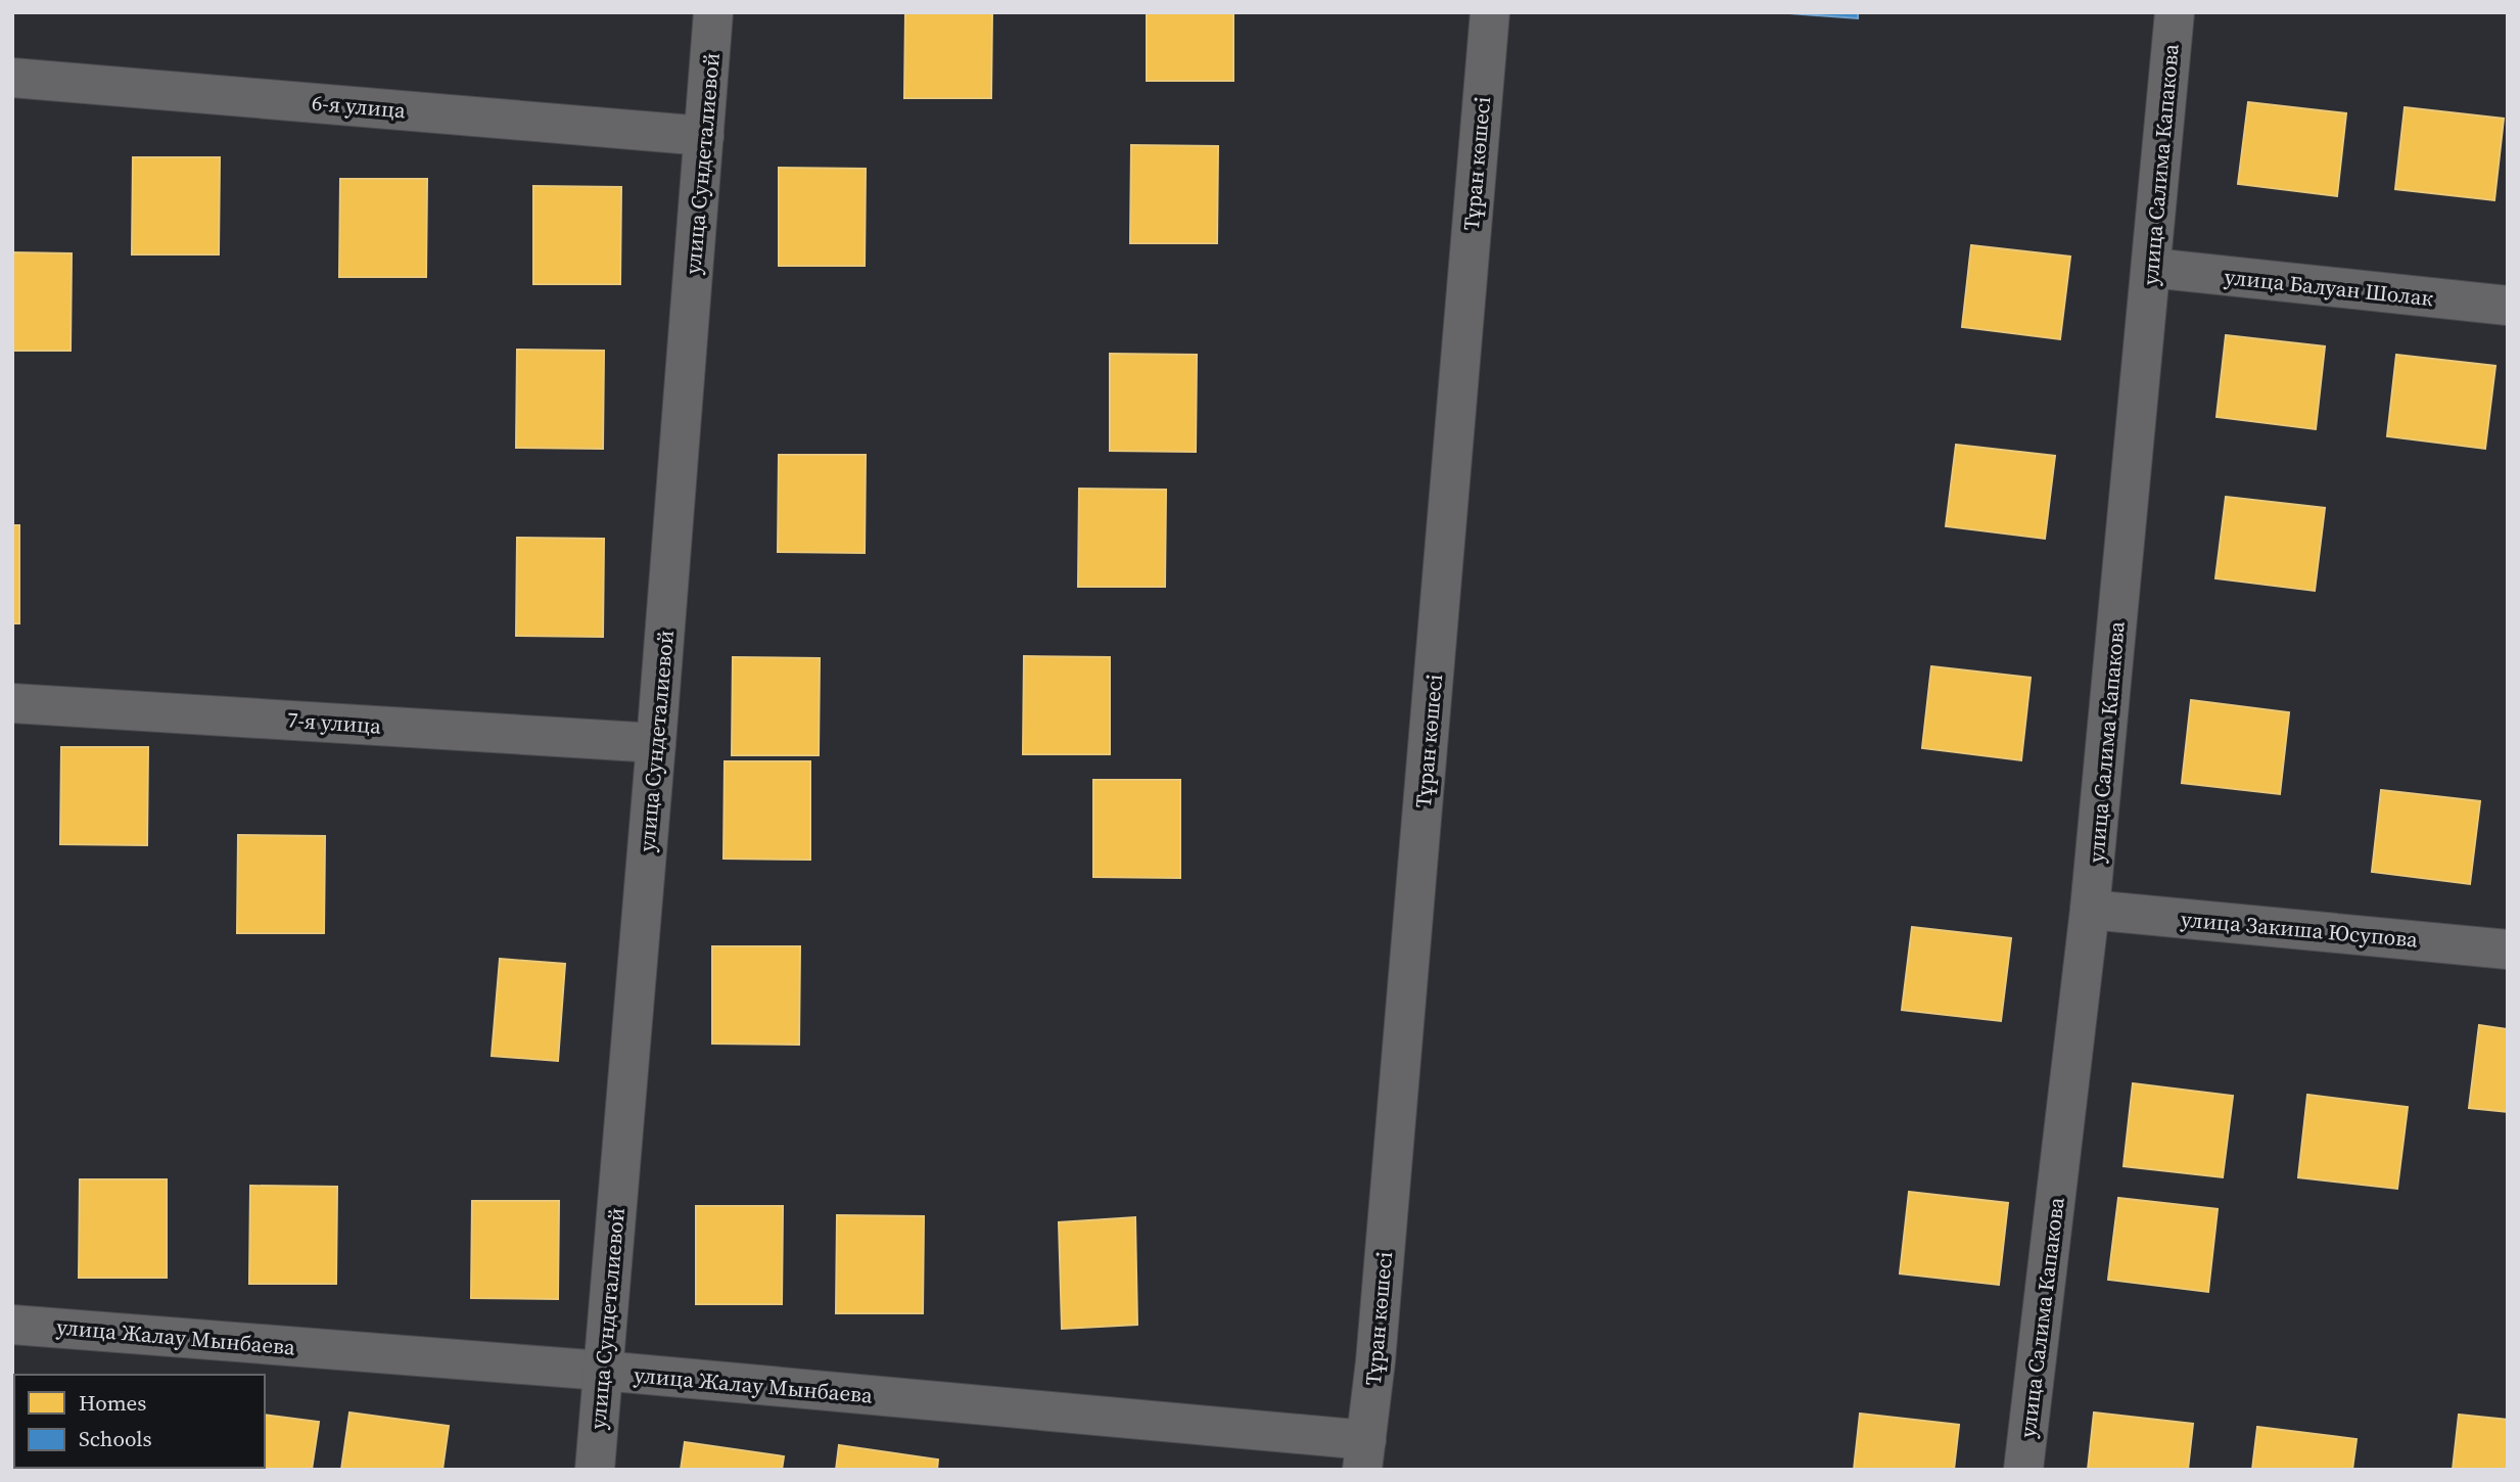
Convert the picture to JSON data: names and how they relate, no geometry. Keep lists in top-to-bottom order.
{
  "streets": {
    "street": [
      "6-я улица",
      "улица Сундеталиевой",
      "Тұран көшесі",
      "улица Салима Капакова",
      "улица Балуан Шолак",
      "7-я улица",
      "улица Закиша Юсупова",
      "улица Жалау Мынбаева"
    ]
  },
  "crossings": [
    ["6-я улица", "улица Сундеталиевой"],
    ["улица Сундеталиевой", "7-я улица"],
    ["улица Сундеталиевой", "улица Жалау Мынбаева"],
    ["Тұран көшесі", "улица Жалау Мынбаева"],
    ["улица Салима Капакова", "улица Балуан Шолак"],
    ["улица Салима Капакова", "улица Закиша Юсупова"]
  ],
  "legend": ["Homes", "Schools"]
}
